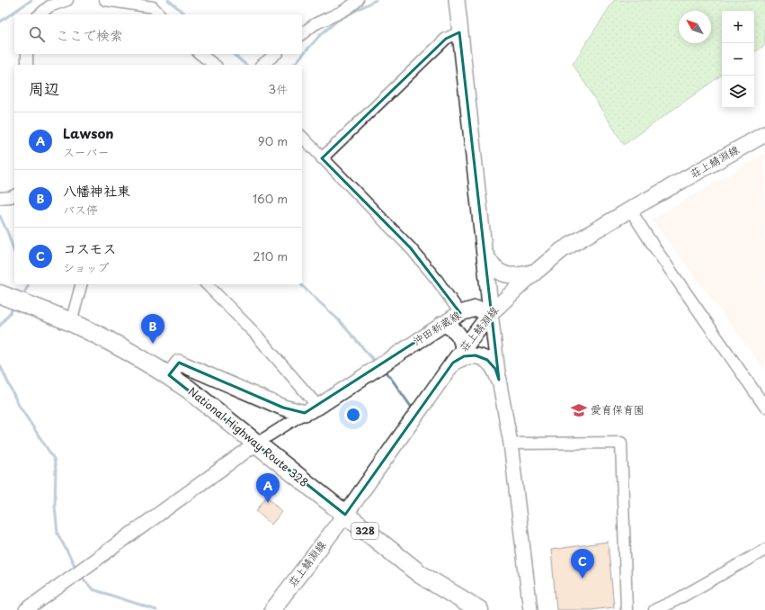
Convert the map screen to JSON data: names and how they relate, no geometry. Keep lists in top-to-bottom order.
{
  "streets": {
    "highway": ["National Highway Route 328", "328"],
    "main road": ["荘上鯖淵線", "沖田新蔵線"]
  },
  "crossings": [
    ["荘上鯖淵線", "沖田新蔵線"],
    ["荘上鯖淵線", "National Highway Route 328"]
  ],
  "places": {
    "school or university": ["愛育保育園"]
  },
  "north": "top left",
  "page": {
    "map_buttons": ["+", "−"],
    "search": "ここで検索",
    "heading": ["周辺", "3件"],
    "list": [
      {
        "mark": "A",
        "name": "Lawson",
        "note": "スーパー",
        "value": "90 m"
      },
      {
        "mark": "B",
        "name": "八幡神社東",
        "note": "バス停",
        "value": "160 m"
      },
      {
        "mark": "C",
        "name": "コスモス",
        "note": "ショップ",
        "value": "210 m"
      }
    ],
    "pins": ["B", "A", "C"]
  }
}
